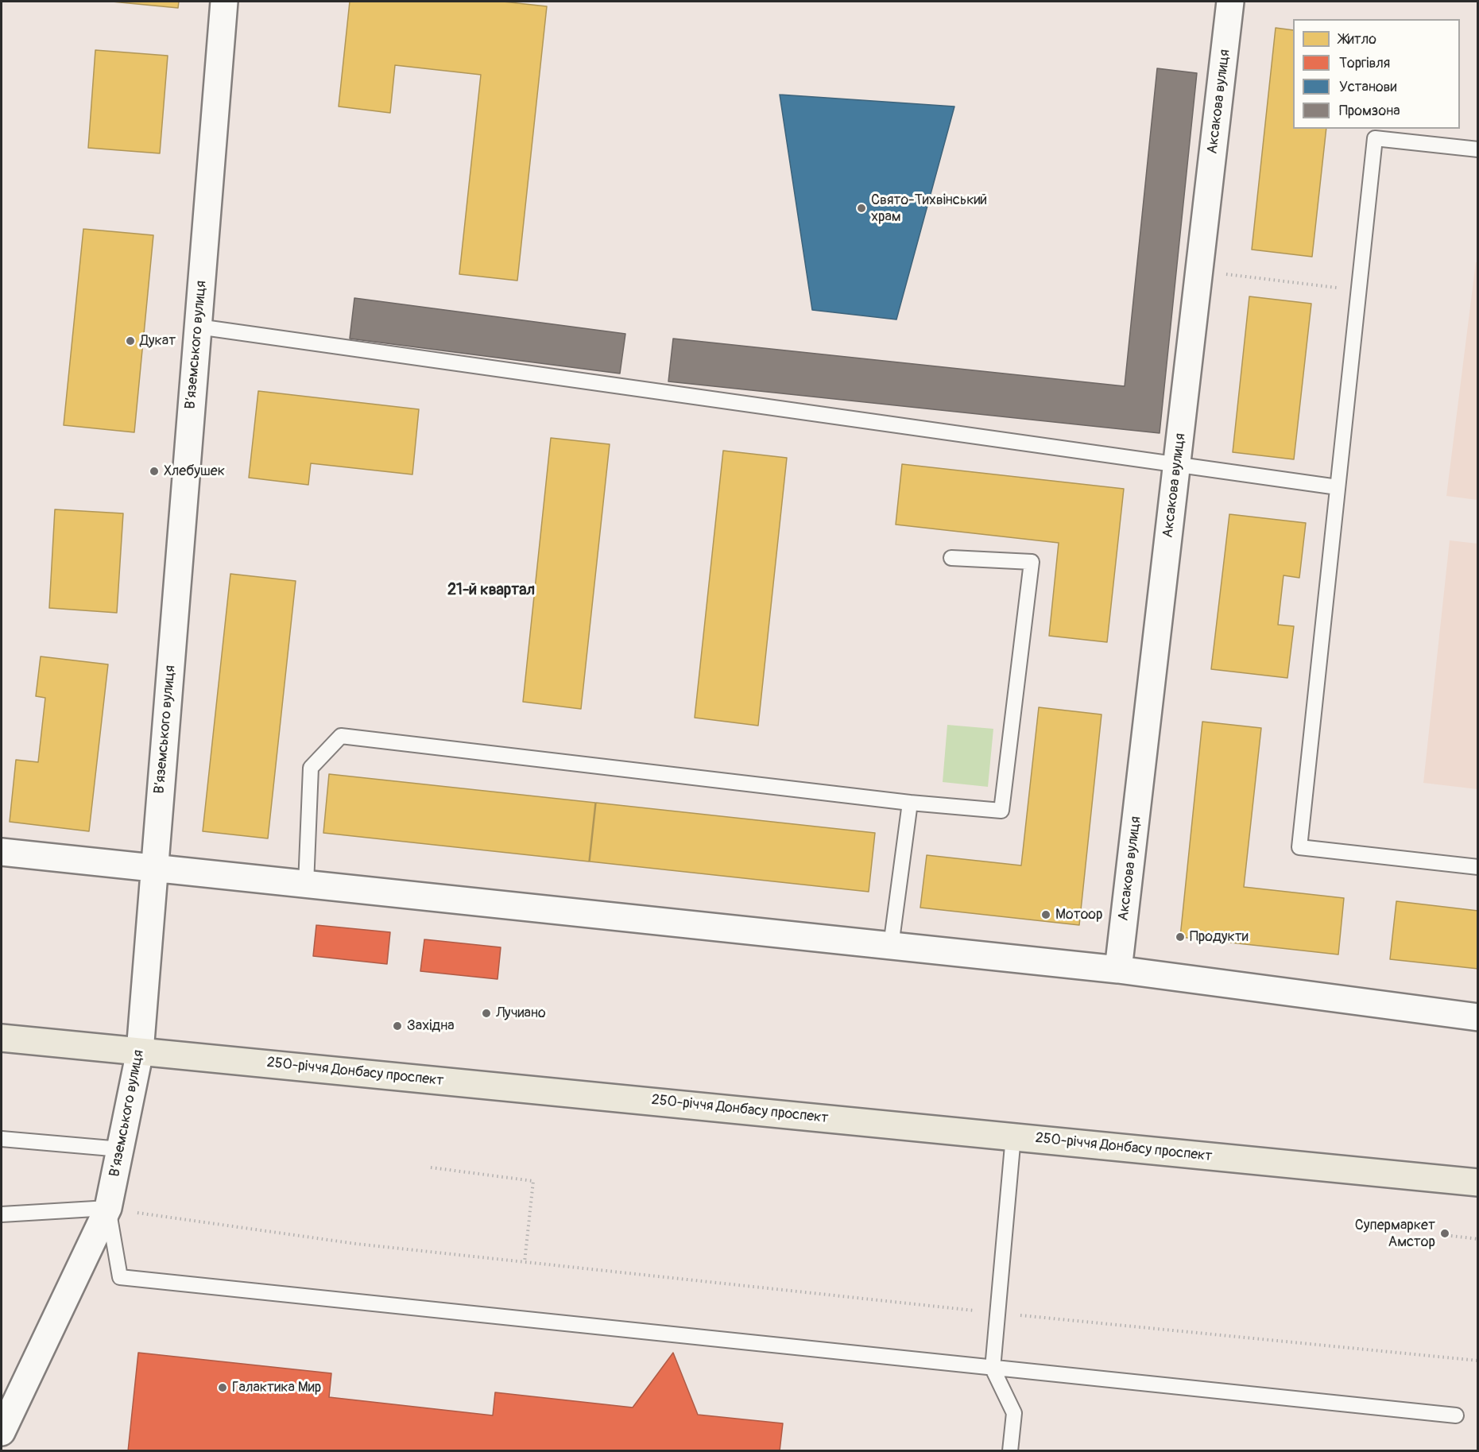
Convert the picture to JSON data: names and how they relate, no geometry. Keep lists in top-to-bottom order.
{
  "streets": {
    "main road": ["250-річчя Донбасу проспект"],
    "street": ["Аксакова вулиця", "В’яземського вулиця"]
  },
  "crossings": [
    ["В’яземського вулиця", "250-річчя Донбасу проспект"]
  ],
  "districts": ["21-й квартал"],
  "places": [
    "Свято-Тихвінський храм",
    "Дукат",
    "Хлебушек",
    "Мотоор",
    "Продукти",
    "Лучиано",
    "Західна",
    "Супермаркет Амстор",
    "Галактика Мир"
  ],
  "legend": [
    "Житло",
    "Торгівля",
    "Установи",
    "Промзона"
  ]
}
